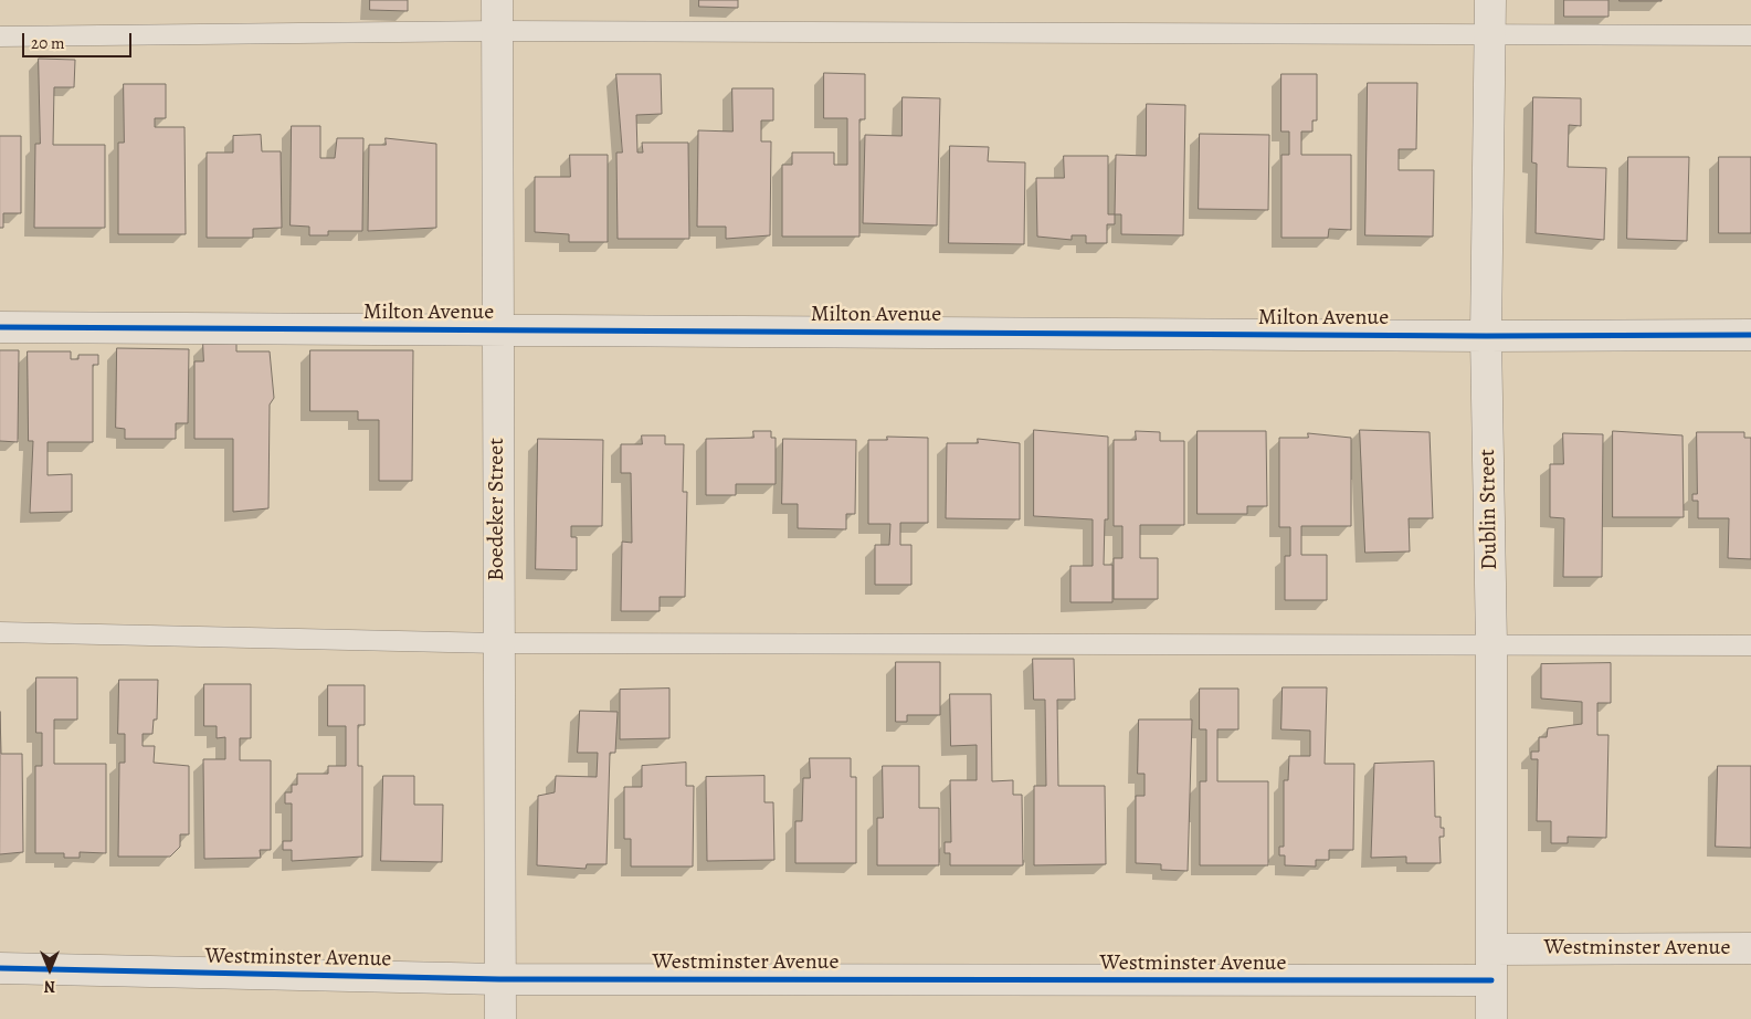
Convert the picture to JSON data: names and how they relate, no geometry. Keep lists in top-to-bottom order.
{
  "streets": {
    "street": [
      "Milton Avenue",
      "Boedeker Street",
      "Dublin Street",
      "Westminster Avenue"
    ]
  },
  "crossings": [
    ["Milton Avenue", "Boedeker Street"],
    ["Milton Avenue", "Dublin Street"],
    ["Boedeker Street", "Westminster Avenue"],
    ["Dublin Street", "Westminster Avenue"]
  ],
  "scale_bar": "20 m",
  "north": "bottom"
}
